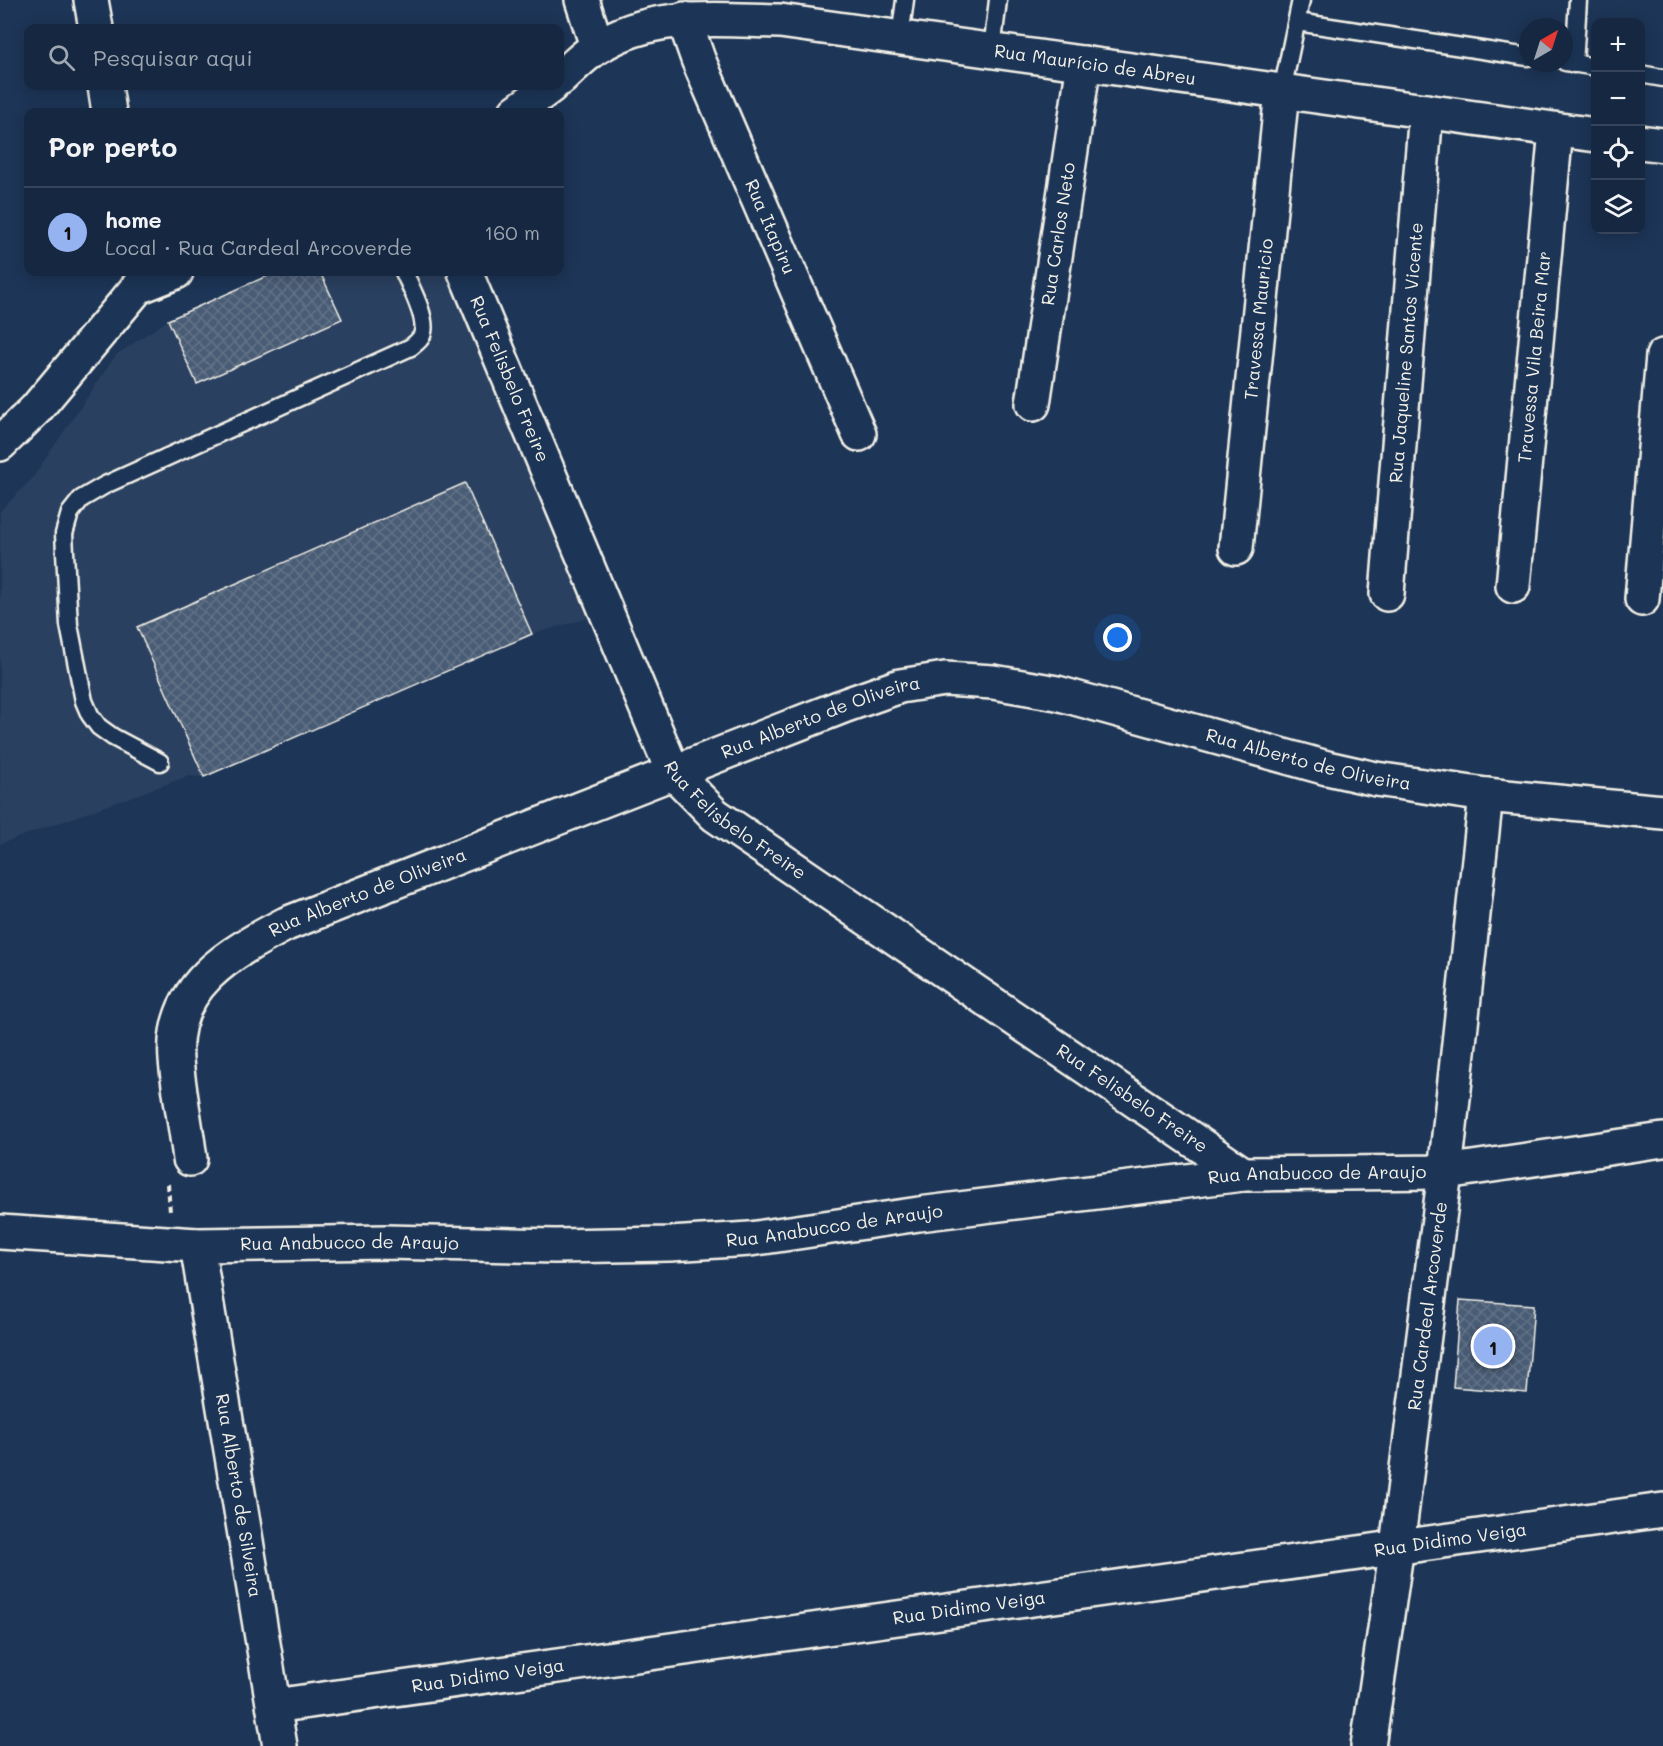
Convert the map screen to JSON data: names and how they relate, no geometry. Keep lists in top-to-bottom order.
{
  "streets": {
    "street": [
      "Rua Maurício de Abreu",
      "Rua Itapiru",
      "Rua Carlos Neto",
      "Travessa Mauricio",
      "Rua Jaqueline Santos Vicente",
      "Travessa Vila Beira Mar",
      "Rua Felisbelo Freire",
      "Rua Alberto de Oliveira",
      "Rua Anabucco de Araujo",
      "Rua Cardeal Arcoverde",
      "Rua Alberto de Silveira",
      "Rua Didimo Veiga"
    ]
  },
  "crossings": [
    ["Rua Maurício de Abreu", "Rua Itapiru"],
    ["Rua Maurício de Abreu", "Rua Carlos Neto"],
    ["Rua Maurício de Abreu", "Travessa Mauricio"],
    ["Rua Maurício de Abreu", "Rua Jaqueline Santos Vicente"],
    ["Rua Maurício de Abreu", "Travessa Vila Beira Mar"],
    ["Rua Felisbelo Freire", "Rua Alberto de Oliveira"],
    ["Rua Felisbelo Freire", "Rua Anabucco de Araujo"],
    ["Rua Alberto de Oliveira", "Rua Cardeal Arcoverde"],
    ["Rua Anabucco de Araujo", "Rua Cardeal Arcoverde"],
    ["Rua Anabucco de Araujo", "Rua Alberto de Silveira"],
    ["Rua Cardeal Arcoverde", "Rua Didimo Veiga"],
    ["Rua Alberto de Silveira", "Rua Didimo Veiga"]
  ],
  "north": "top right",
  "page": {
    "map_buttons": ["+", "−"],
    "search": "Pesquisar aqui",
    "heading": "Por perto",
    "list": [
      {
        "mark": "1",
        "name": "home",
        "note": "Local · Rua Cardeal Arcoverde",
        "value": "160 m"
      }
    ],
    "pins": "1"
  }
}
